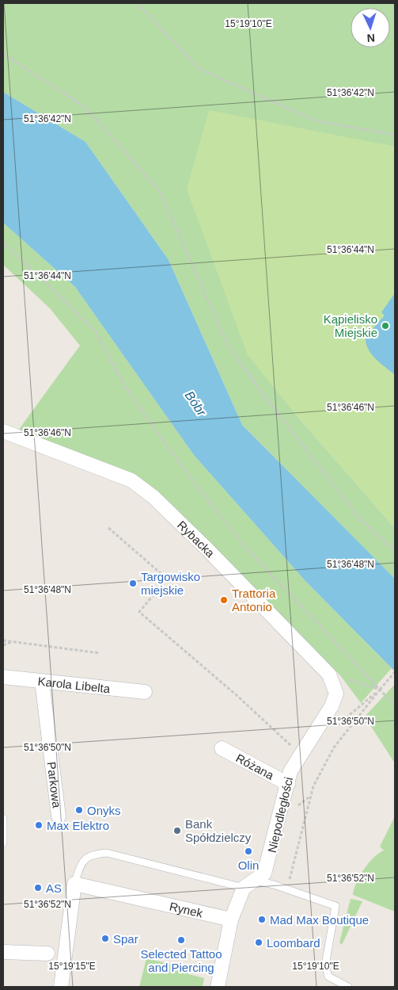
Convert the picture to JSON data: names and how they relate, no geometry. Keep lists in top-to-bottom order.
{
  "streets": {
    "street": [
      "Rybacka",
      "Karola Libelta",
      "Różana",
      "Parkowa",
      "Niepodległości",
      "Rynek"
    ]
  },
  "crossings": [
    ["Rybacka", "Niepodległości"],
    ["Karola Libelta", "Parkowa"],
    ["Różana", "Niepodległości"]
  ],
  "water": ["Bóbr"],
  "places": [
    "Kąpielisko Miejskie",
    "Targowisko miejskie",
    "Trattoria Antonio",
    "Onyks",
    "Max Elektro",
    "Bank Spółdzielczy",
    "Olin",
    "AS",
    "Mad Max Boutique",
    "Spar",
    "Selected Tattoo and Piercing",
    "Loombard"
  ],
  "north": "bottom",
  "coordinates": [
    "15°19'10\"E",
    "51°36'42\"N",
    "51°36'44\"N",
    "51°36'46\"N",
    "51°36'48\"N",
    "51°36'50\"N",
    "51°36'52\"N",
    "15°19'15\"E"
  ]
}
